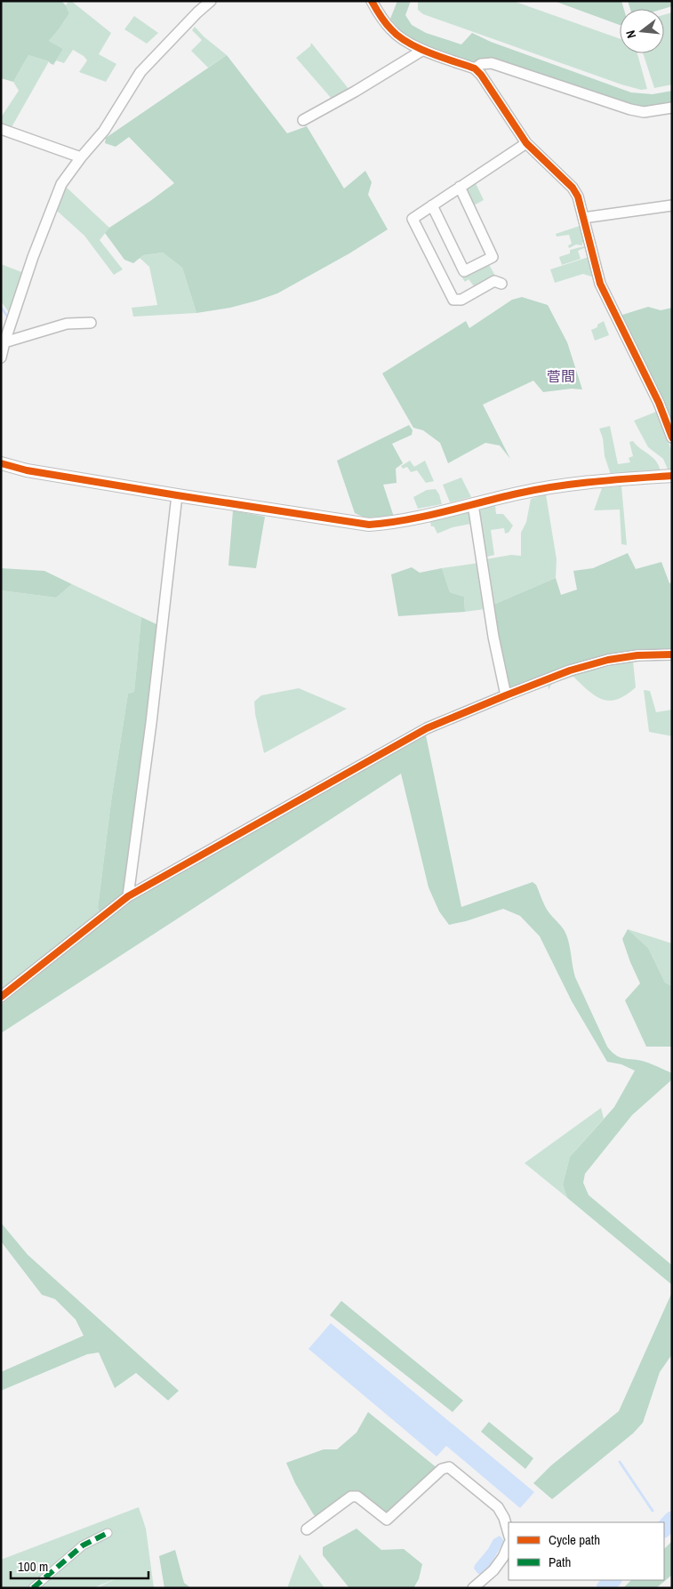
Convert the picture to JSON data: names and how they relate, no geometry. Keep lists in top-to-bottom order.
{
  "districts": ["菅間"],
  "legend": ["Cycle path", "Path"],
  "scale_bar": "100 m",
  "north": "left"
}
